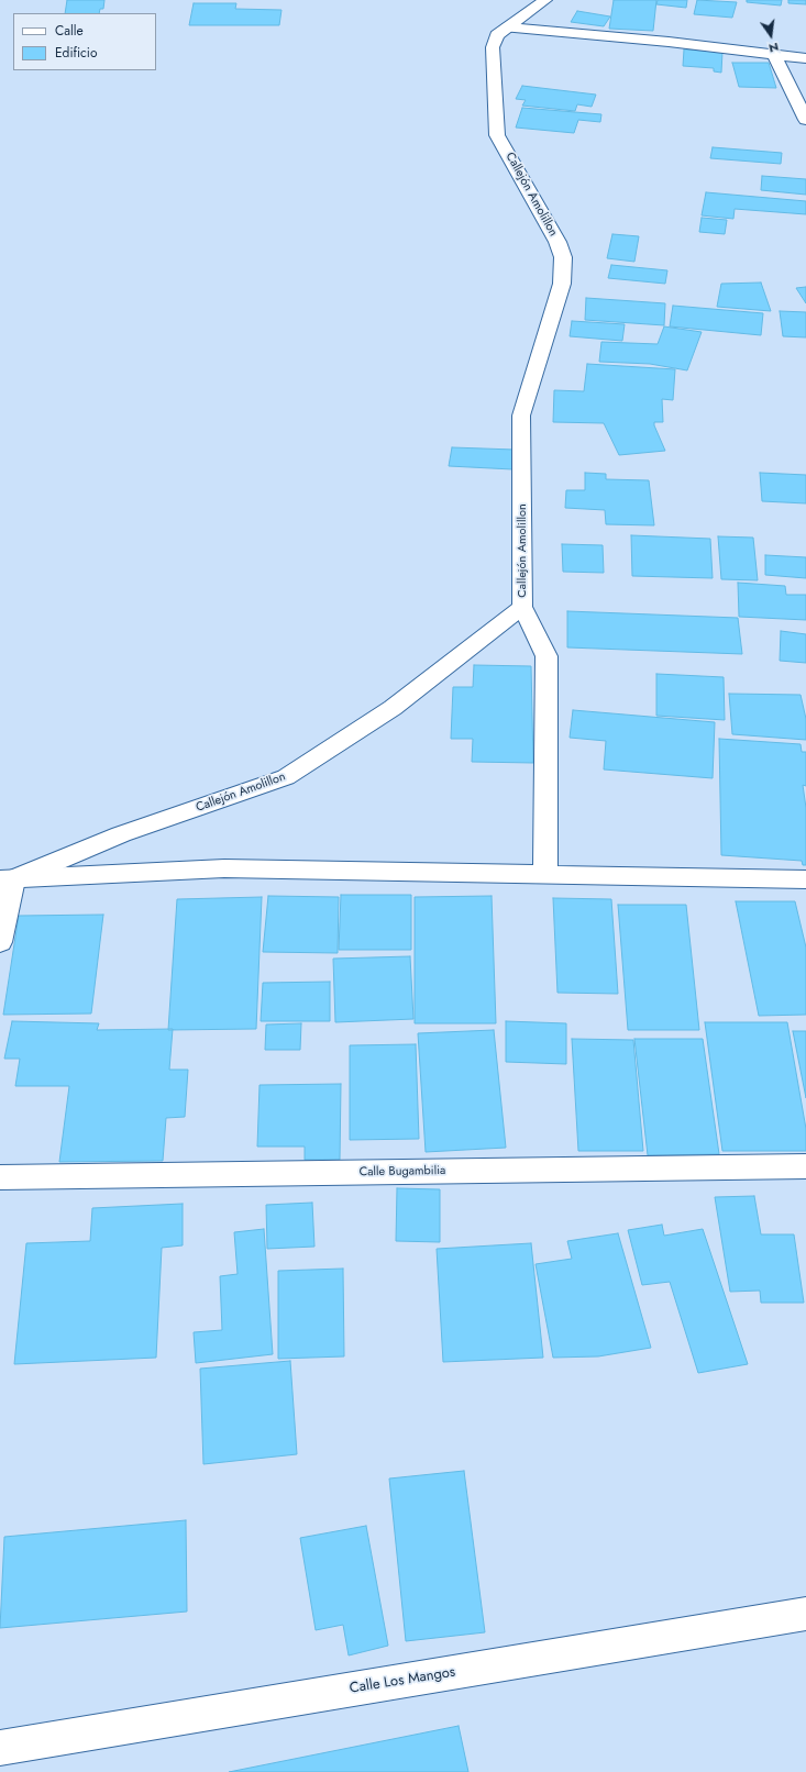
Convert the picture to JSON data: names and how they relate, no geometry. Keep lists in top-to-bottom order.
{
  "streets": {
    "street": ["Callejón Amolillon", "Calle Bugambilia", "Calle Los Mangos"]
  },
  "legend": ["Calle", "Edificio"],
  "north": "bottom"
}
